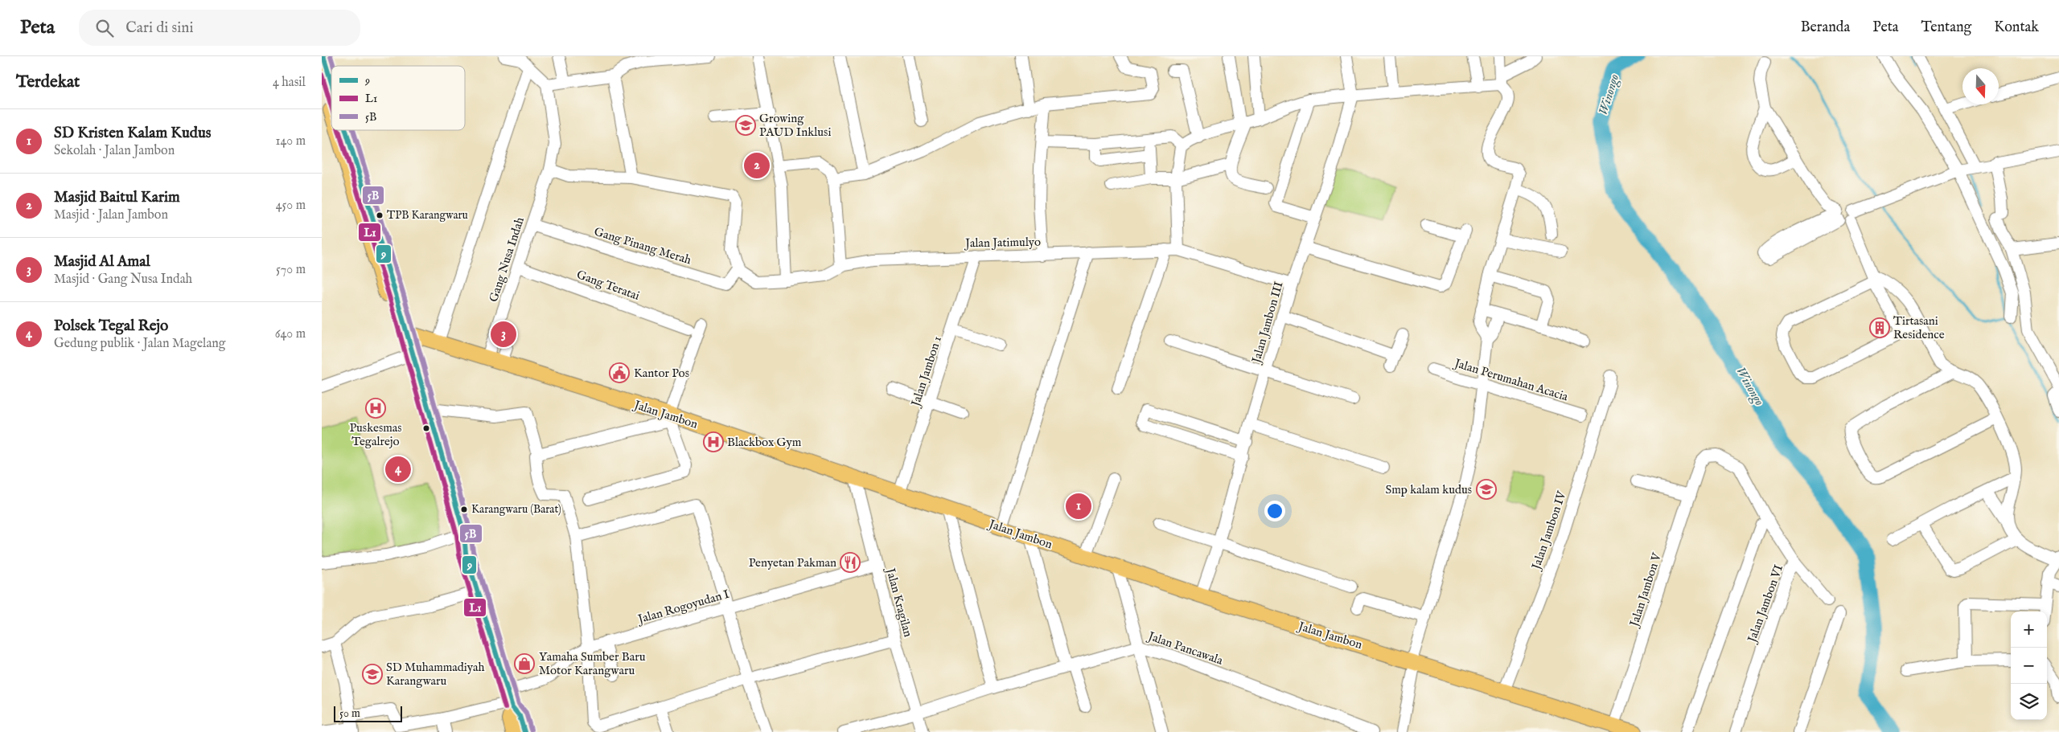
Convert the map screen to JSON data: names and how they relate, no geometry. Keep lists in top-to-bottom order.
{
  "streets": {
    "main road": ["Jalan Jambon"],
    "street": [
      "Jalan Jatimulyo",
      "Gang Pinang Merah",
      "Gang Nusa Indah",
      "Gang Teratai",
      "Jalan Jambon III",
      "Jalan Jambon 1",
      "Jalan Perumahan Acacia",
      "Jalan Jambon IV",
      "Jalan Jambon V",
      "Jalan Kragilan",
      "Jalan Jambon VI",
      "Jalan Rogoyudan I",
      "Jalan Pancawala"
    ]
  },
  "crossings": [
    ["Jalan Jatimulyo", "Gang Pinang Merah"],
    ["Jalan Jatimulyo", "Jalan Jambon III"],
    ["Jalan Jatimulyo", "Jalan Jambon 1"],
    ["Gang Pinang Merah", "Gang Nusa Indah"],
    ["Gang Nusa Indah", "Gang Teratai"],
    ["Gang Nusa Indah", "Jalan Jambon"],
    ["Gang Teratai", "Jalan Jambon"],
    ["Jalan Jambon III", "Jalan Jambon"],
    ["Jalan Jambon 1", "Jalan Jambon"],
    ["Jalan Jambon", "Jalan Jambon IV"],
    ["Jalan Jambon", "Jalan Jambon V"],
    ["Jalan Jambon", "Jalan Kragilan"],
    ["Jalan Jambon V", "Jalan Jambon VI"],
    ["Jalan Kragilan", "Jalan Rogoyudan I"],
    ["Jalan Kragilan", "Jalan Pancawala"]
  ],
  "water": ["Winongo"],
  "places": {
    "school or university": ["Growing PAUD Inklusi", "Smp kalam kudus", "SD Muhammadiyah Karangwaru"],
    "other": ["TPB Karangwaru", "Karangwaru (Barat)"],
    "building": ["Tirtasani Residence"],
    "public building": ["Kantor Pos"],
    "hospital": ["Puskesmas Tegalrejo", "Blackbox Gym"],
    "restaurant": ["Penyetan Pakman"],
    "shop": ["Yamaha Sumber Baru Motor Karangwaru"]
  },
  "lines": ["transit line 9", "transit line 5B", "transit line L1"],
  "legend": ["9", "L1", "5B"],
  "scale_bar": "50 m",
  "north": "bottom",
  "page": {
    "header": "Peta",
    "search": "Cari di sini",
    "nav": [
      "Beranda",
      "Peta",
      "Tentang",
      "Kontak"
    ],
    "heading": ["Terdekat", "4 hasil"],
    "list": [
      {
        "mark": "1",
        "name": "SD Kristen Kalam Kudus",
        "note": "Sekolah · Jalan Jambon",
        "value": "140 m"
      },
      {
        "mark": "2",
        "name": "Masjid Baitul Karim",
        "note": "Masjid · Jalan Jambon",
        "value": "450 m"
      },
      {
        "mark": "3",
        "name": "Masjid Al Amal",
        "note": "Masjid · Gang Nusa Indah",
        "value": "570 m"
      },
      {
        "mark": "4",
        "name": "Polsek Tegal Rejo",
        "note": "Gedung publik · Jalan Magelang",
        "value": "640 m"
      }
    ],
    "pins": [
      "2",
      "3",
      "4",
      "1"
    ],
    "map_buttons": ["+", "−"],
    "scale": "50 m"
  }
}
